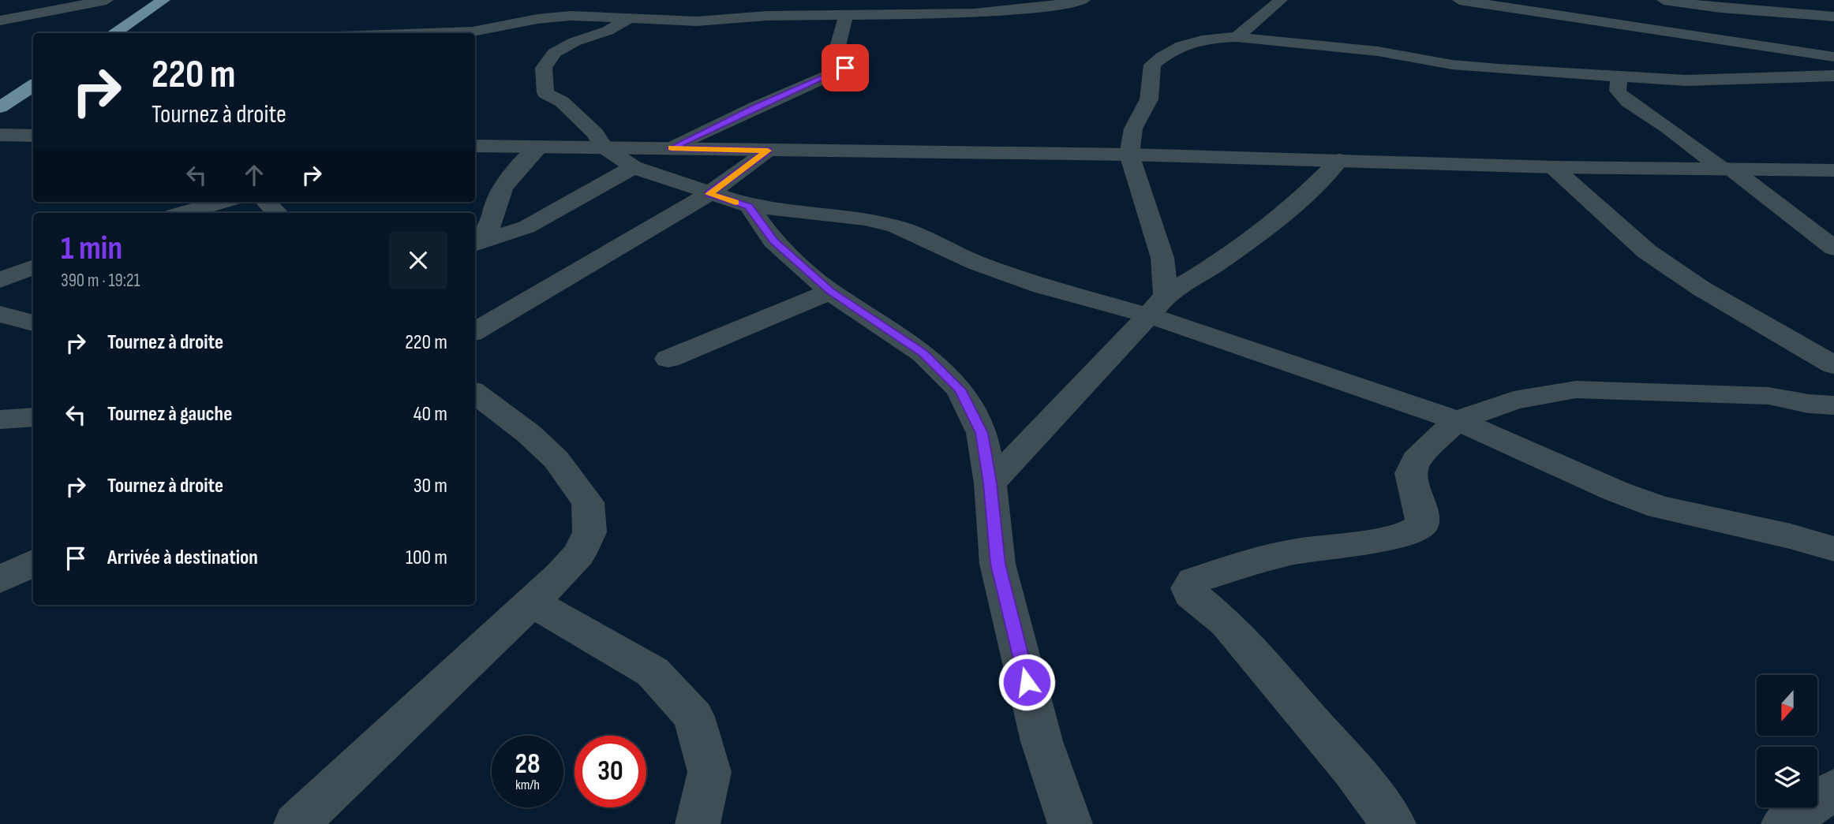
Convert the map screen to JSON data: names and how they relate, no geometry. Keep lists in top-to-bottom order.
{
  "north": "bottom",
  "page": {
    "turn": ["220 m", "Tournez à droite"],
    "heading": ["1 min", "390 m · 19:21"],
    "list": [
      {
        "name": "Tournez à droite",
        "value": "220 m"
      },
      {
        "name": "Tournez à gauche",
        "value": "40 m"
      },
      {
        "name": "Tournez à droite",
        "value": "30 m"
      },
      {
        "name": "Arrivée à destination",
        "value": "100 m"
      }
    ],
    "speed": "28 km/h",
    "limit": "30"
  }
}
